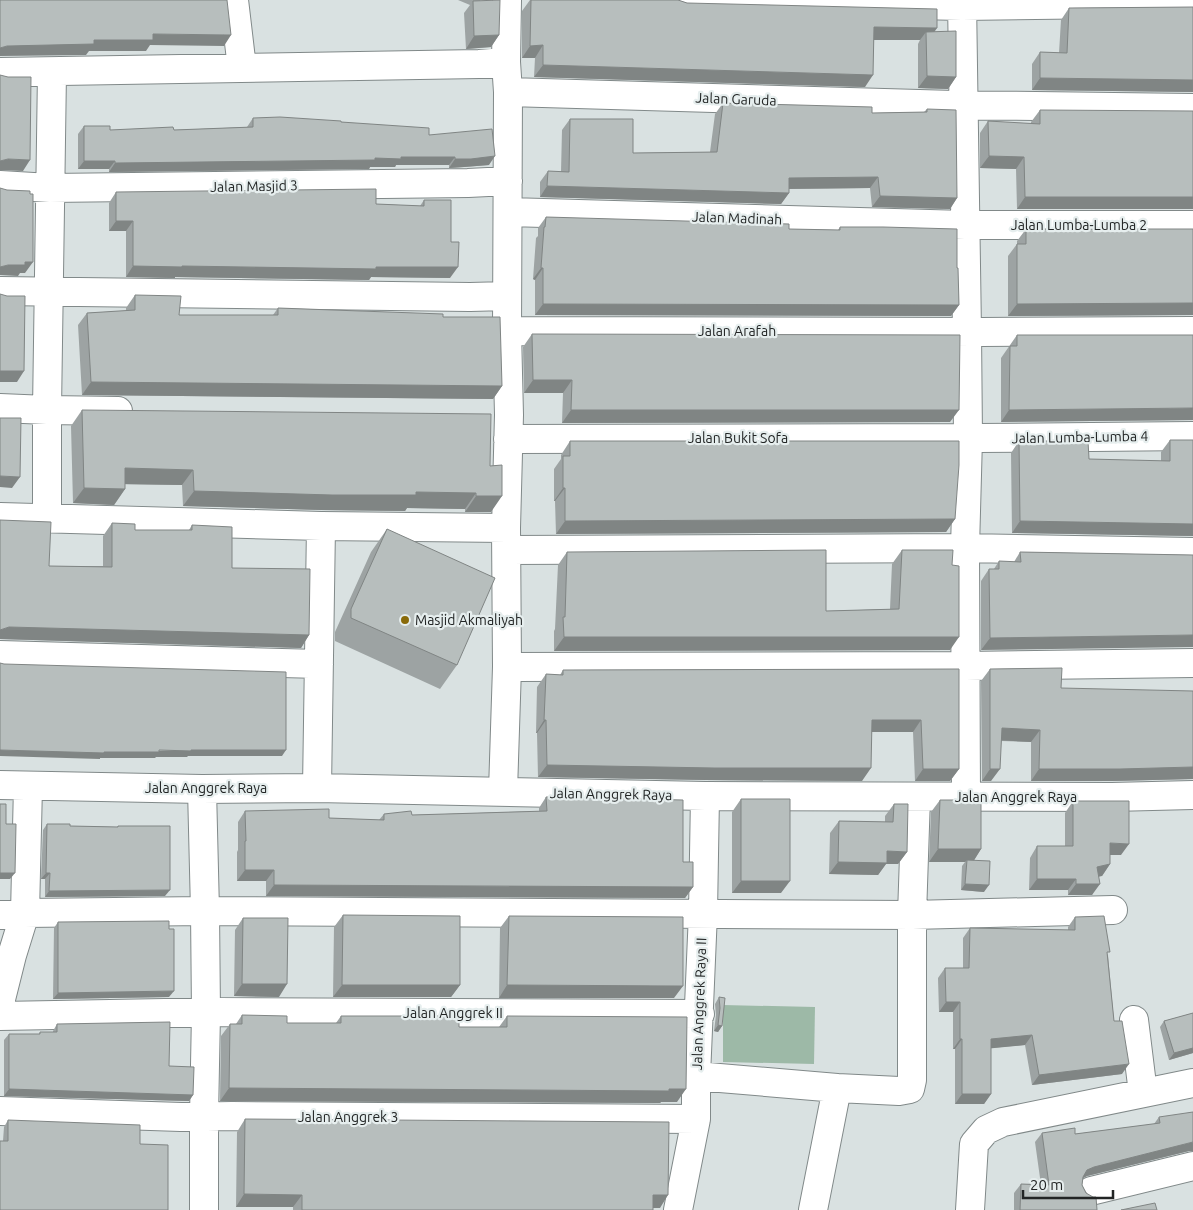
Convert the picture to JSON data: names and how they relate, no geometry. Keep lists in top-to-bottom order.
{
  "streets": {
    "street": [
      "Jalan Garuda",
      "Jalan Masjid 3",
      "Jalan Madinah",
      "Jalan Lumba-Lumba 2",
      "Jalan Arafah",
      "Jalan Lumba-Lumba 4",
      "Jalan Bukit Sofa",
      "Jalan Anggrek Raya",
      "Jalan Anggrek Raya II",
      "Jalan Anggrek II",
      "Jalan Anggrek 3"
    ]
  },
  "crossings": [
    ["Jalan Madinah", "Jalan Lumba-Lumba 2"],
    ["Jalan Lumba-Lumba 4", "Jalan Bukit Sofa"],
    ["Jalan Anggrek Raya", "Jalan Anggrek Raya II"],
    ["Jalan Anggrek Raya II", "Jalan Anggrek II"],
    ["Jalan Anggrek Raya II", "Jalan Anggrek 3"]
  ],
  "places": ["Masjid Akmaliyah"],
  "scale_bar": "20 m"
}
